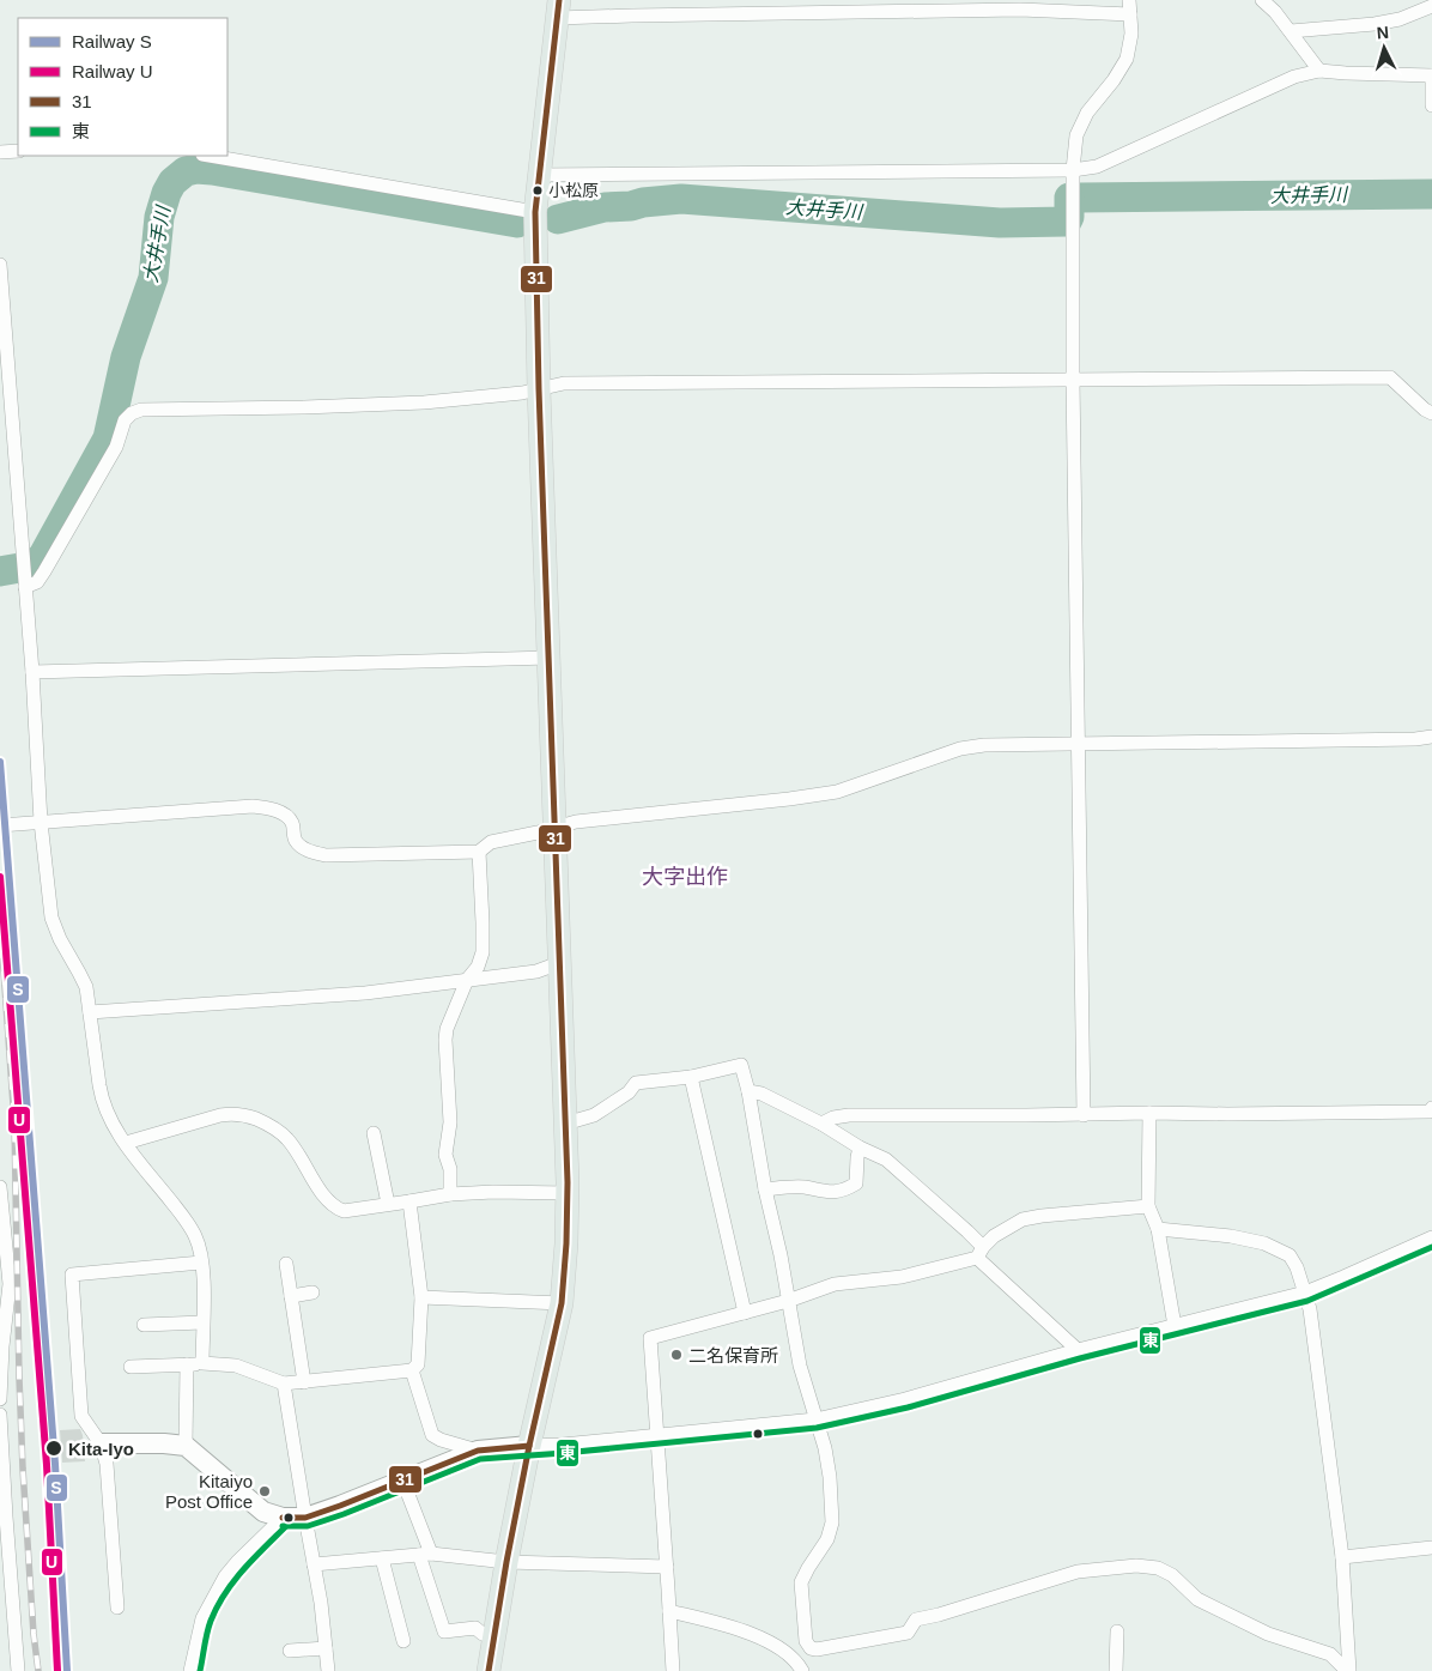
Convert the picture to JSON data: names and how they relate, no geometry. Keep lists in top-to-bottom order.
{
  "districts": ["大字出作"],
  "water": ["大井手川"],
  "places": [
    "小松原",
    "二名保育所",
    "Kita-Iyo",
    "Kitaiyo Post Office"
  ],
  "lines": [
    "transit line 31",
    "rail line S",
    "rail line U",
    "transit line 東"
  ],
  "legend": [
    "Railway S",
    "Railway U",
    "31",
    "東"
  ],
  "north": "top"
}
